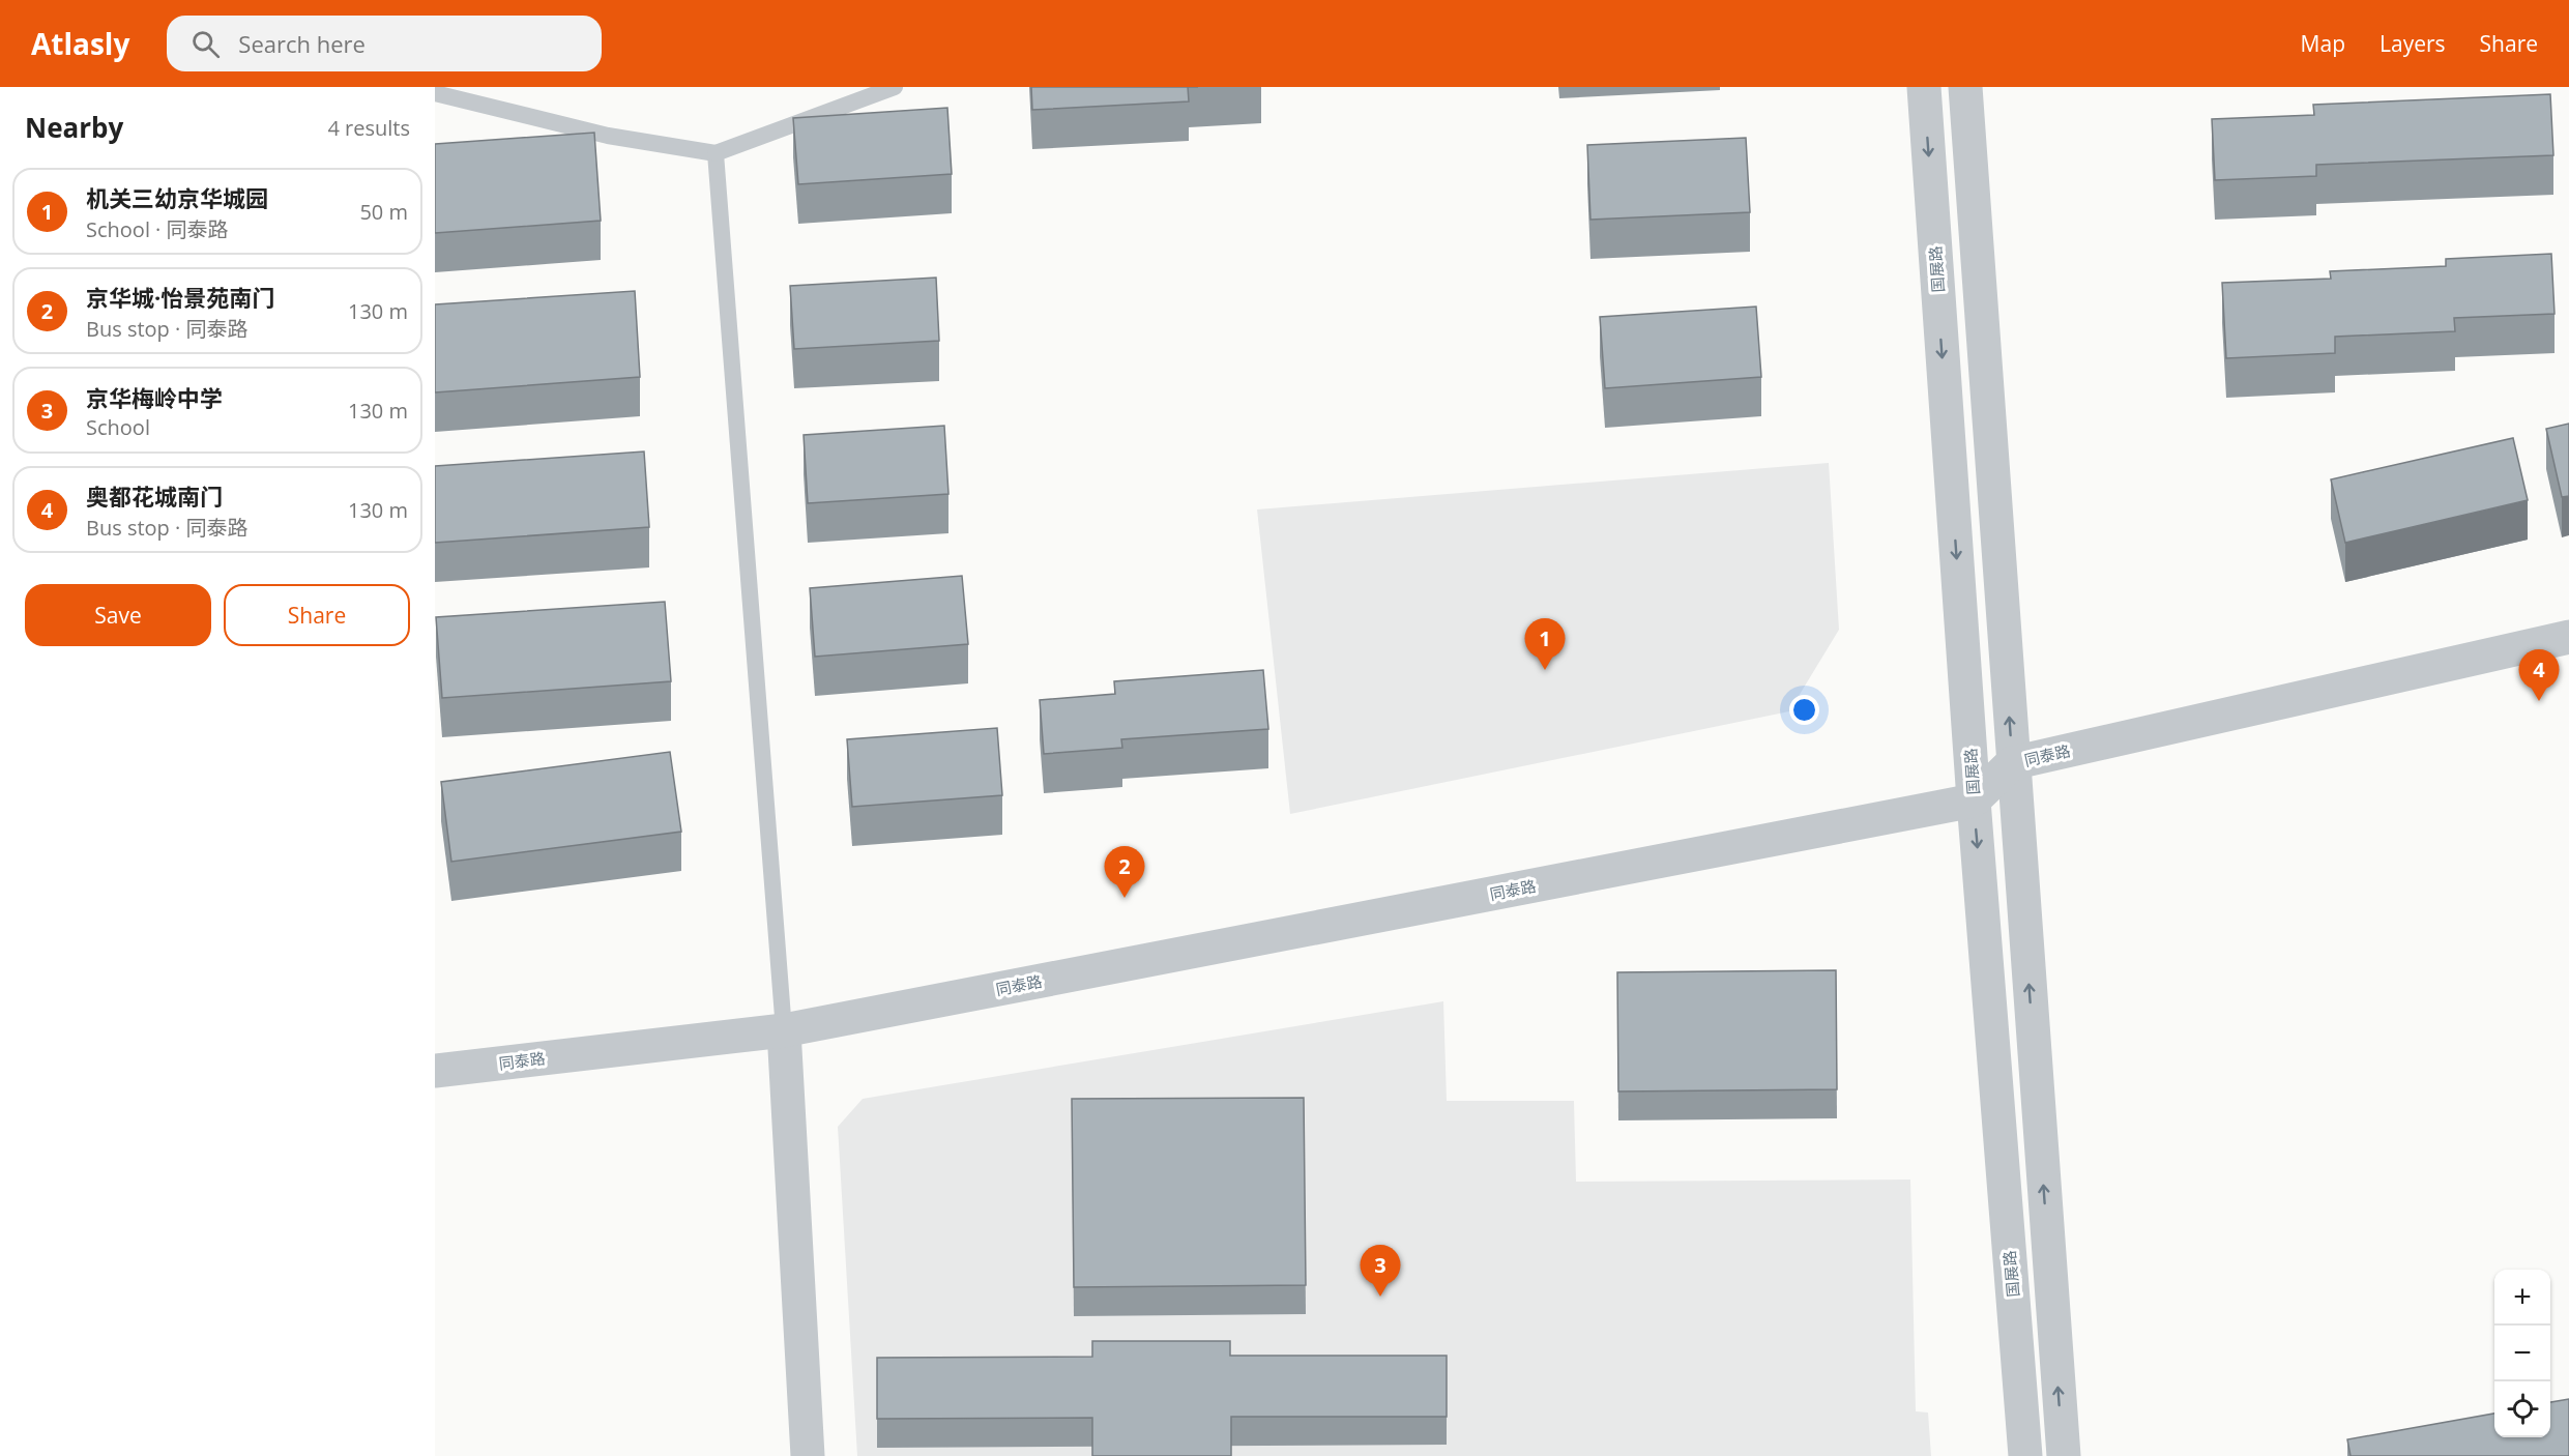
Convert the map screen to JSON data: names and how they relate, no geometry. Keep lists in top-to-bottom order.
{
  "streets": {
    "street": ["国展路", "同泰路"]
  },
  "crossings": [
    ["国展路", "同泰路"]
  ],
  "page": {
    "header": "Atlasly",
    "search": "Search here",
    "nav": ["Map", "Layers", "Share"],
    "heading": ["Nearby", "4 results"],
    "list": [
      {
        "mark": "1",
        "name": "机关三幼京华城园",
        "note": "School · 同泰路",
        "value": "50 m"
      },
      {
        "mark": "2",
        "name": "京华城·怡景苑南门",
        "note": "Bus stop · 同泰路",
        "value": "130 m"
      },
      {
        "mark": "3",
        "name": "京华梅岭中学",
        "note": "School",
        "value": "130 m"
      },
      {
        "mark": "4",
        "name": "奥都花城南门",
        "note": "Bus stop · 同泰路",
        "value": "130 m"
      }
    ],
    "buttons": ["Save", "Share"],
    "pins": [
      "1",
      "4",
      "2",
      "3"
    ],
    "map_buttons": ["+", "−"]
  }
}
